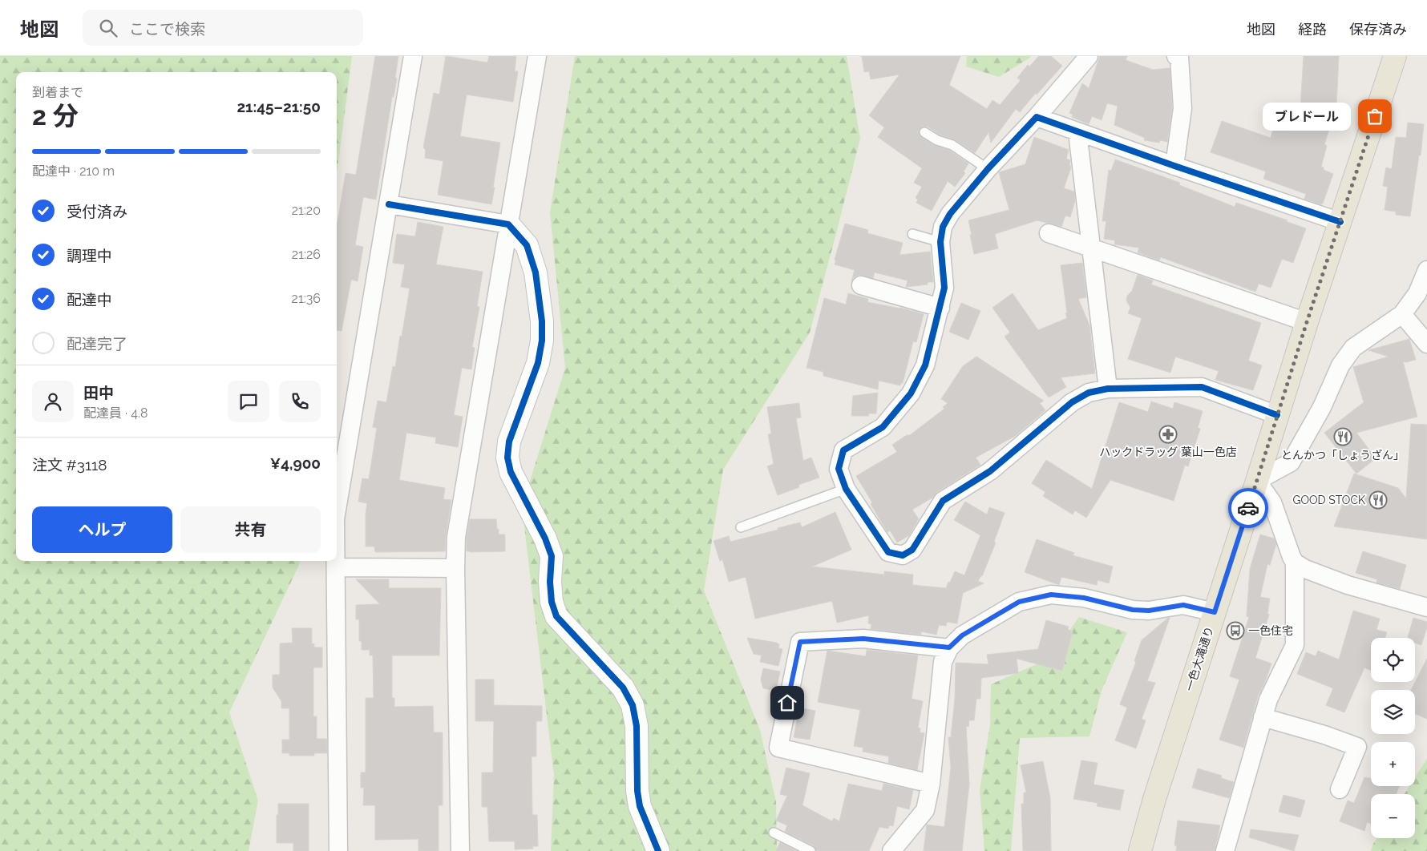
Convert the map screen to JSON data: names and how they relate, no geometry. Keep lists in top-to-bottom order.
{
  "streets": {
    "main road": ["一色大滝通り"]
  },
  "places": {
    "other": ["ブレドール"],
    "pharmacy": ["ハックドラッグ 葉山一色店"],
    "restaurant": ["とんかつ「しょうざん」", "GOOD STOCK"],
    "bus stop": ["一色住宅"]
  },
  "page": {
    "header": "地図",
    "search": "ここで検索",
    "nav": ["地図", "経路", "保存済み"],
    "heading": ["2 分", "到着まで", "21:45–21:50"],
    "panel": [
      "田中",
      "配達員 · 4.8",
      "注文 #3118",
      "¥4,900"
    ],
    "bubble": "ブレドール",
    "bar": "配達中 · 210 m",
    "list": [
      ["受付済み", "21:20"],
      ["調理中", "21:26"],
      ["配達中", "21:36"],
      "配達完了"
    ],
    "buttons": ["ヘルプ", "共有"],
    "map_buttons": ["+", "−"]
  }
}
